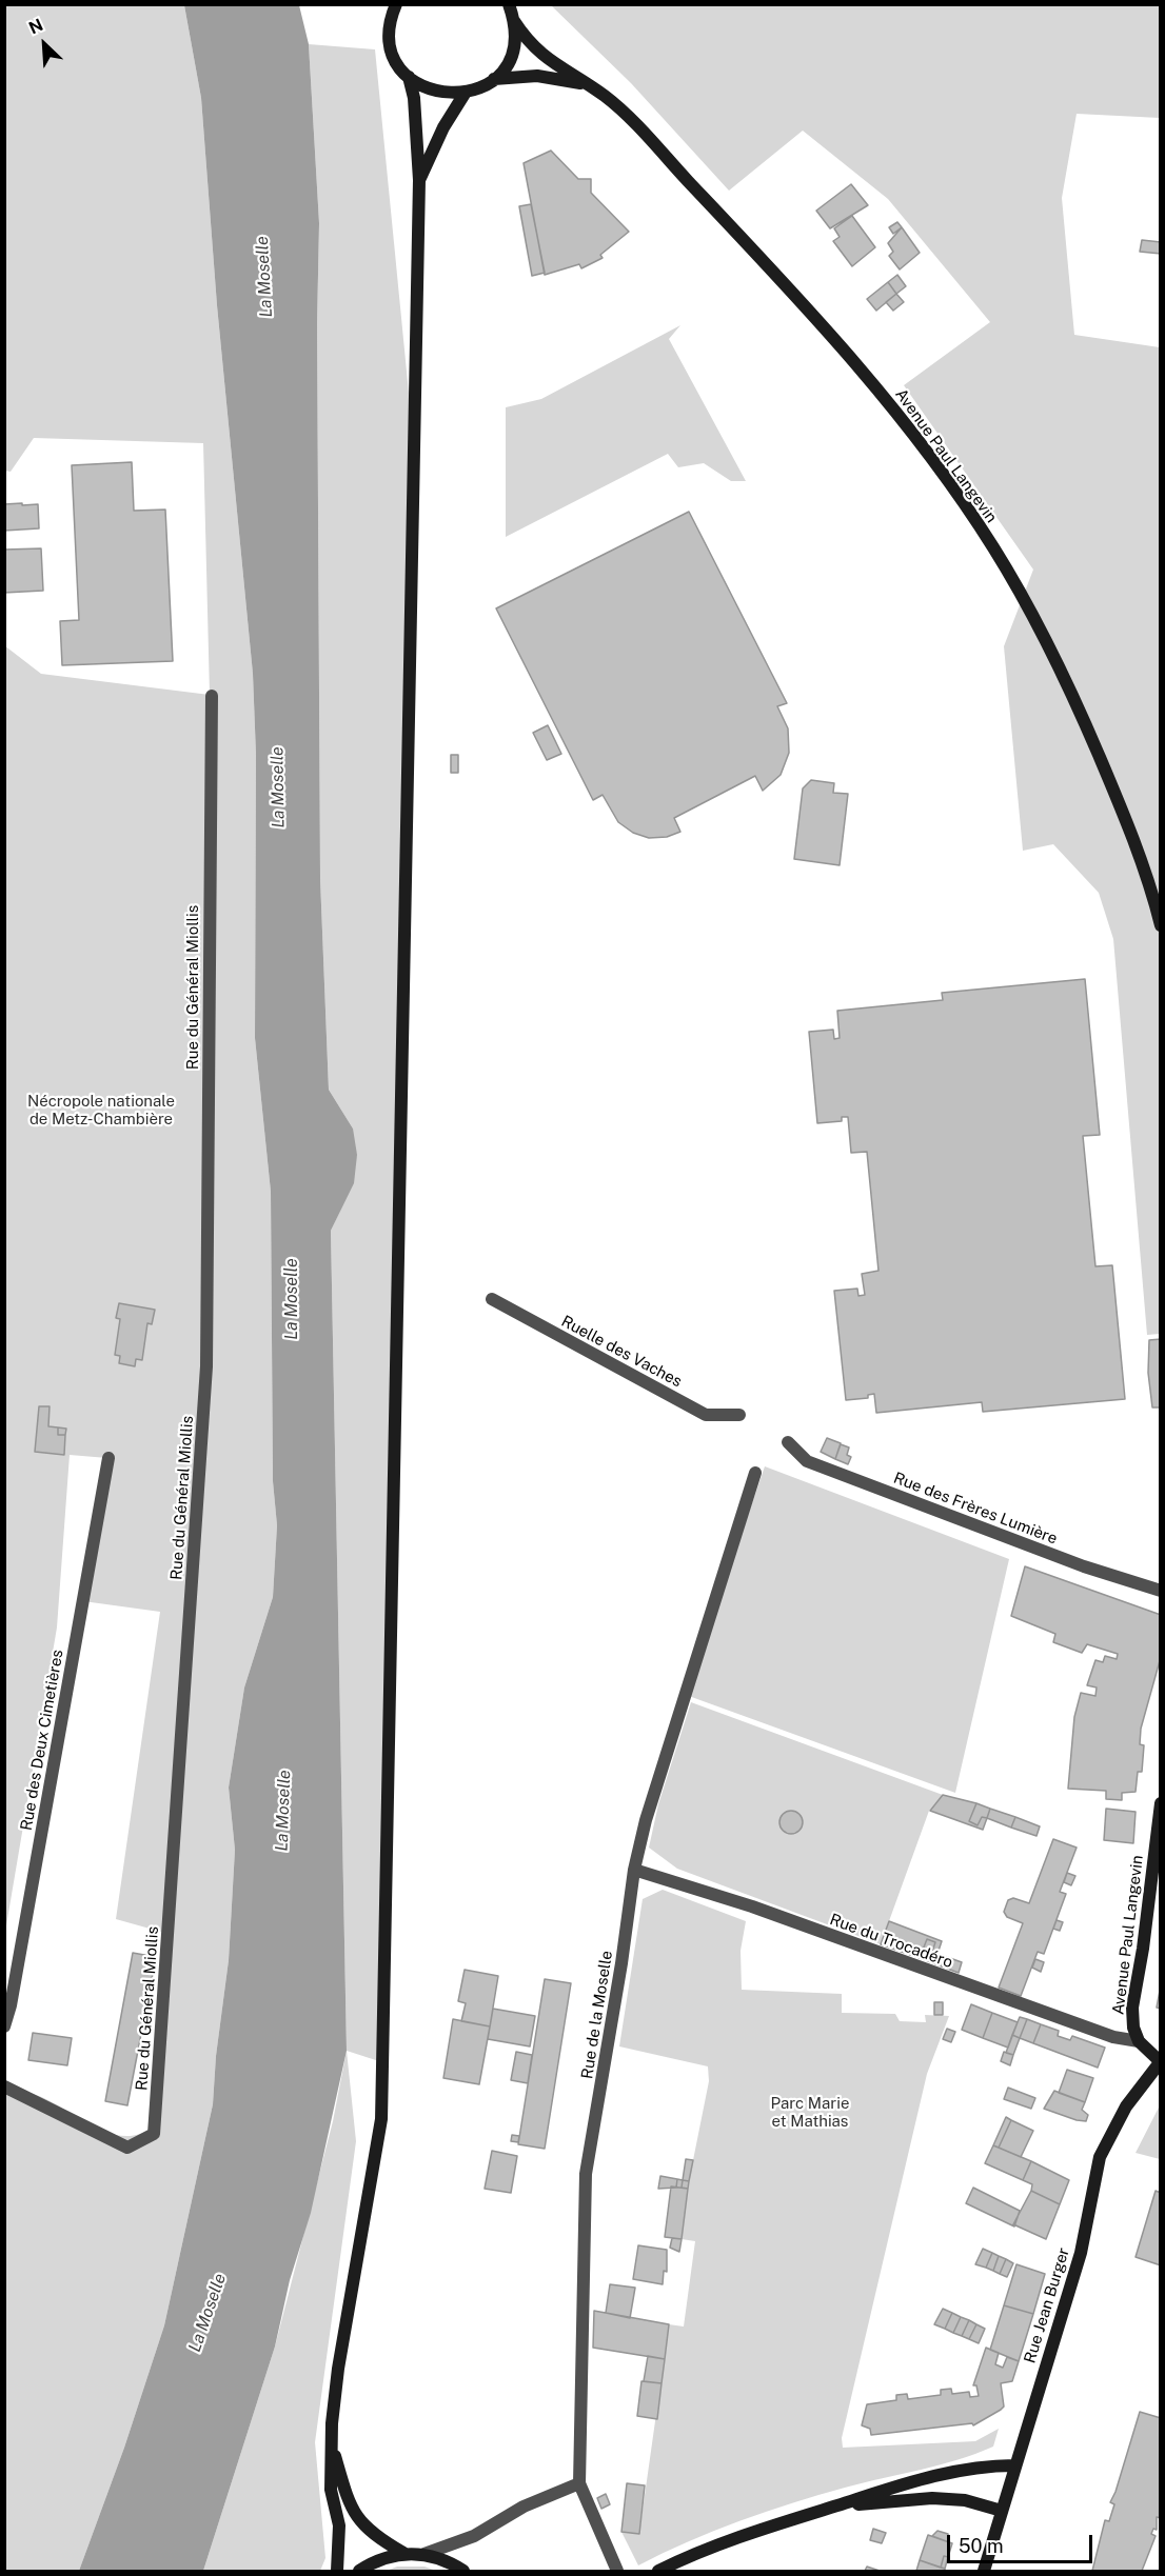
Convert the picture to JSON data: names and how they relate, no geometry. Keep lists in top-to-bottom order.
{
  "streets": {
    "main road": ["Avenue Paul Langevin", "Rue Jean Burger"],
    "street": [
      "Rue du Général Miollis",
      "Ruelle des Vaches",
      "Rue des Frères Lumière",
      "Rue des Deux Cimetières",
      "Rue du Trocadéro",
      "Rue de la Moselle"
    ]
  },
  "crossings": [
    ["Avenue Paul Langevin", "Rue du Trocadéro"],
    ["Rue du Trocadéro", "Rue de la Moselle"]
  ],
  "water": ["La Moselle"],
  "parks": ["Nécropole nationale de Metz-Chambière", "Parc Marie et Mathias"],
  "scale_bar": "50 m",
  "north": "top left"
}
